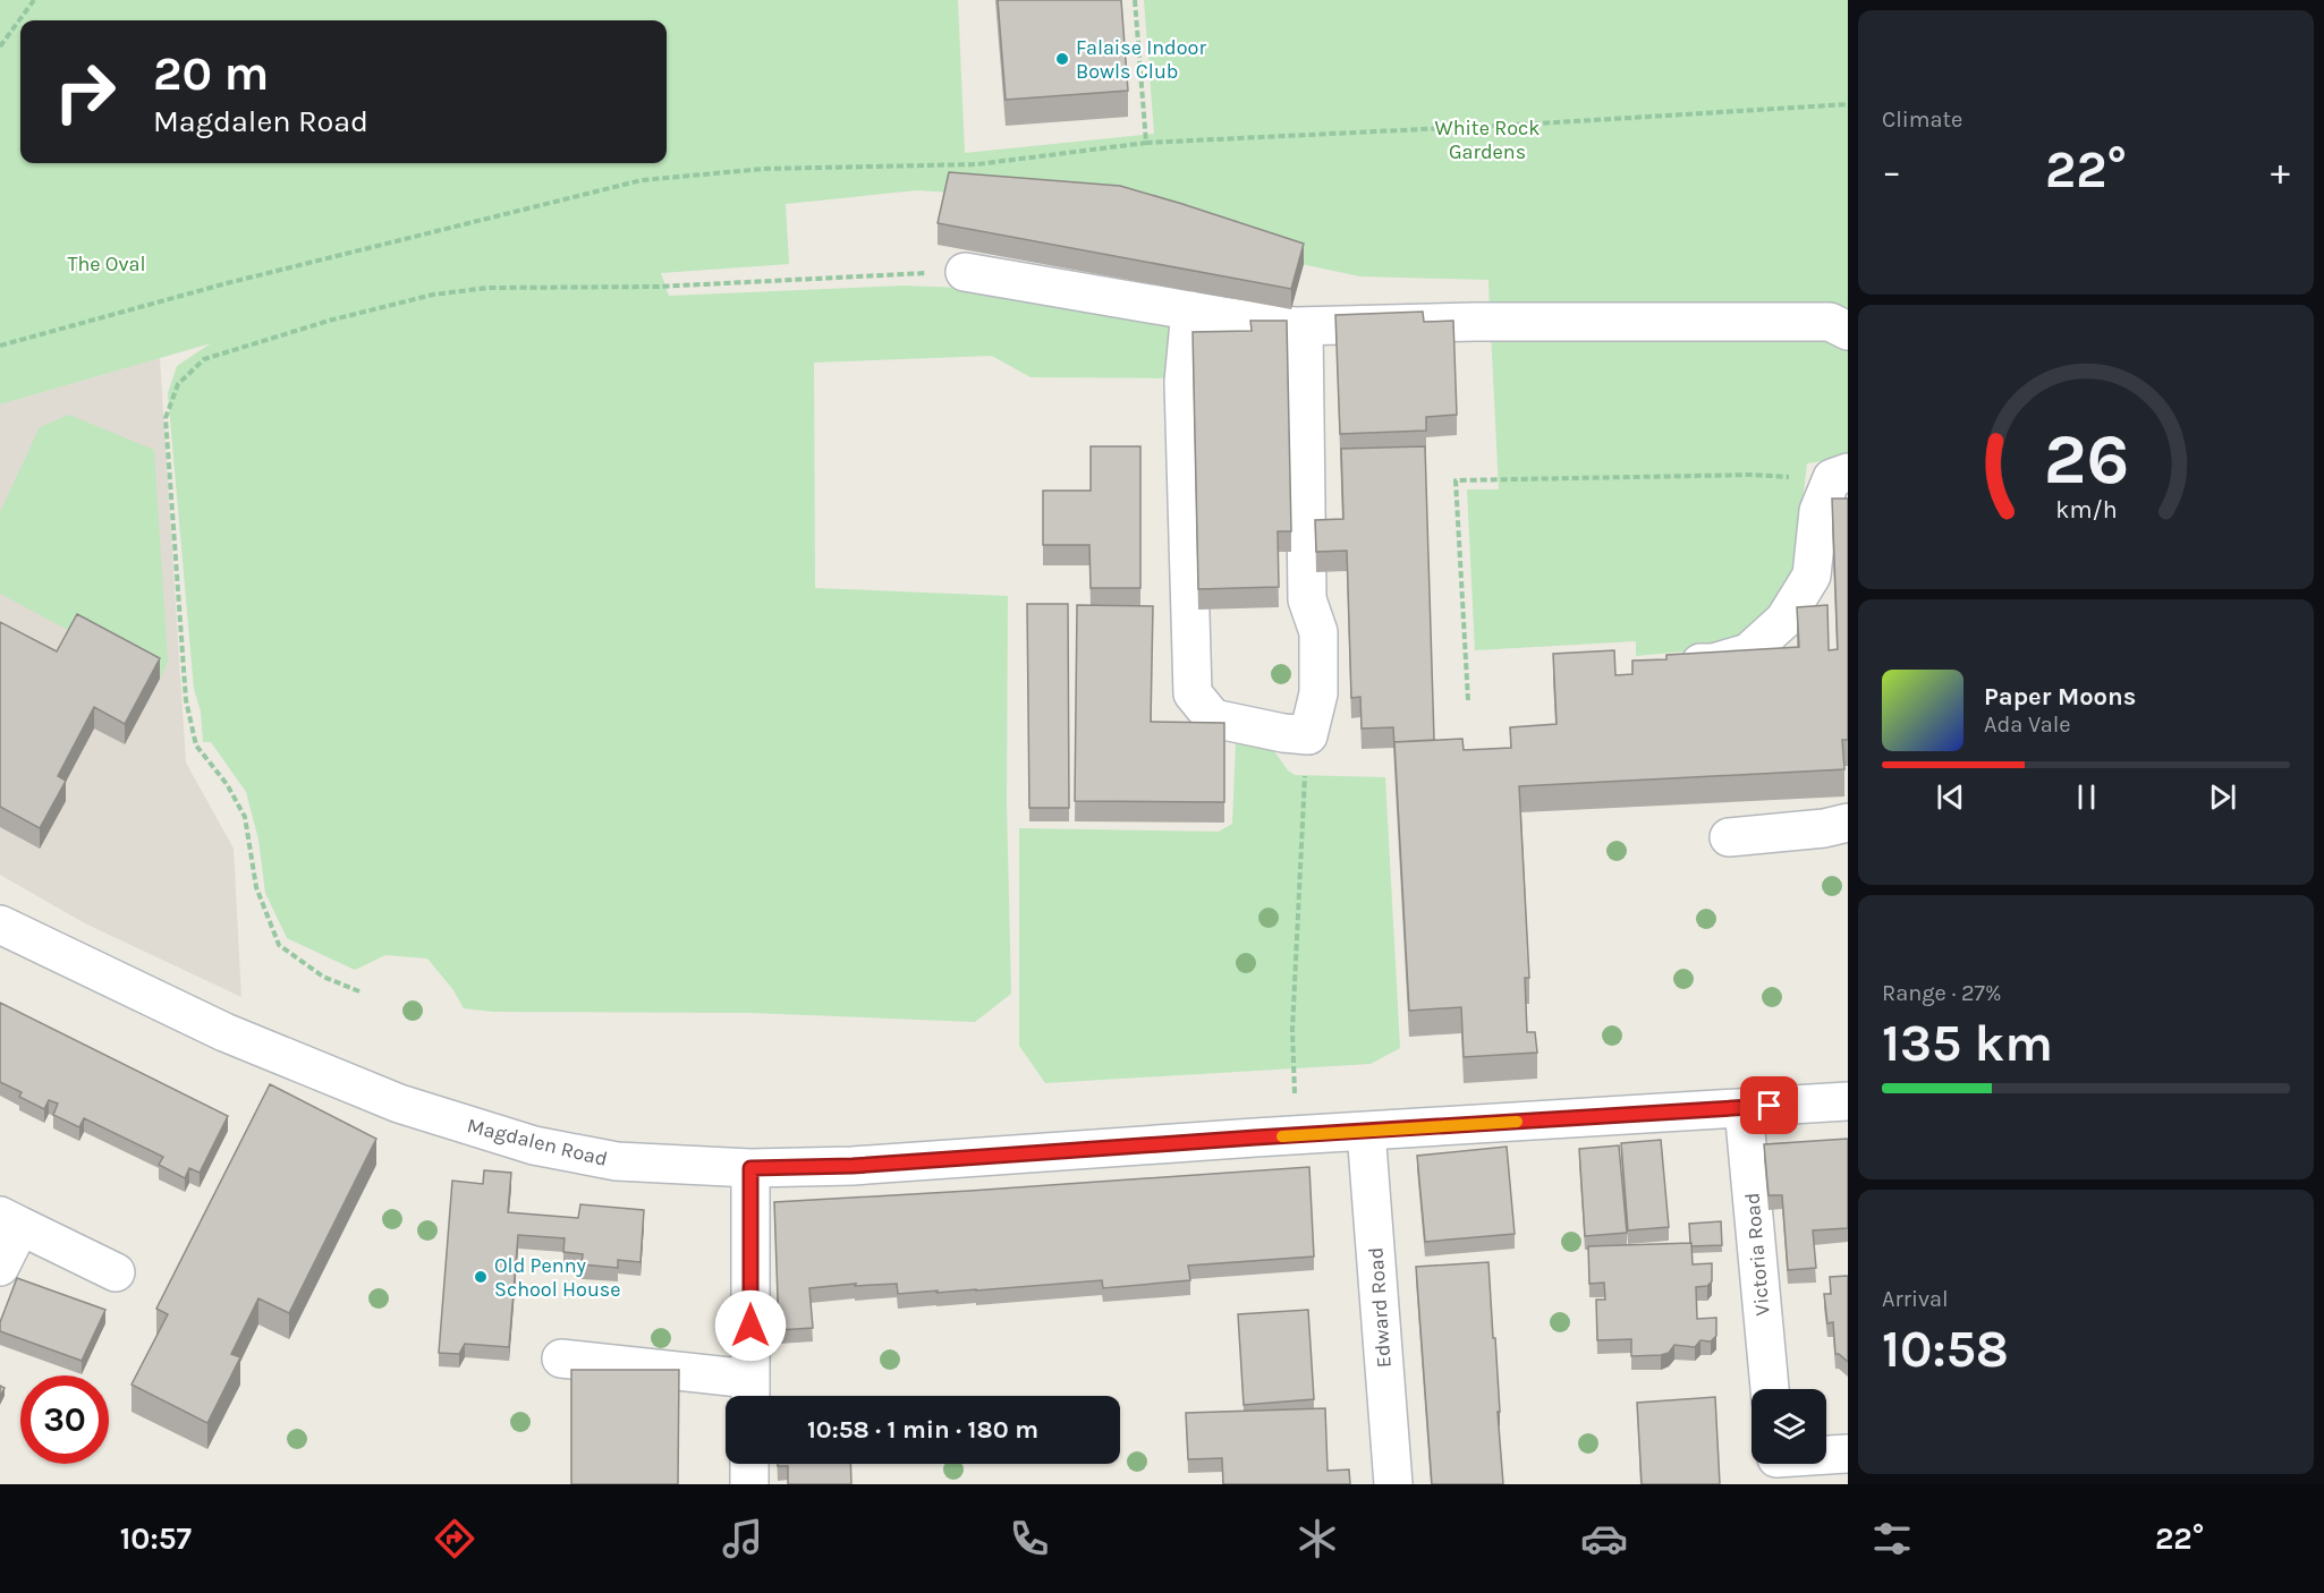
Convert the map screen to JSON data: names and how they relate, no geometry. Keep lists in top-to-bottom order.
{
  "streets": {
    "street": ["Magdalen Road", "Victoria Road", "Edward Road"]
  },
  "crossings": [
    ["Magdalen Road", "Victoria Road"],
    ["Magdalen Road", "Edward Road"]
  ],
  "parks": ["White Rock Gardens", "The Oval"],
  "places": ["Falaise Indoor Bowls Club", "Old Penny School House"],
  "page": {
    "tile": [
      "Climate",
      ["Range · 27%", "135 km"],
      ["Arrival", "10:58"]
    ],
    "turn": ["20 m", "Magdalen Road"],
    "heat": ["−", "22°", "+"],
    "song": ["Paper Moons", "Ada Vale"],
    "limit": "30",
    "trip": "10:58 · 1 min · 180 m",
    "tabs": ["10:57", "22°"],
    "gauge": ["26", "km/h"]
  }
}
